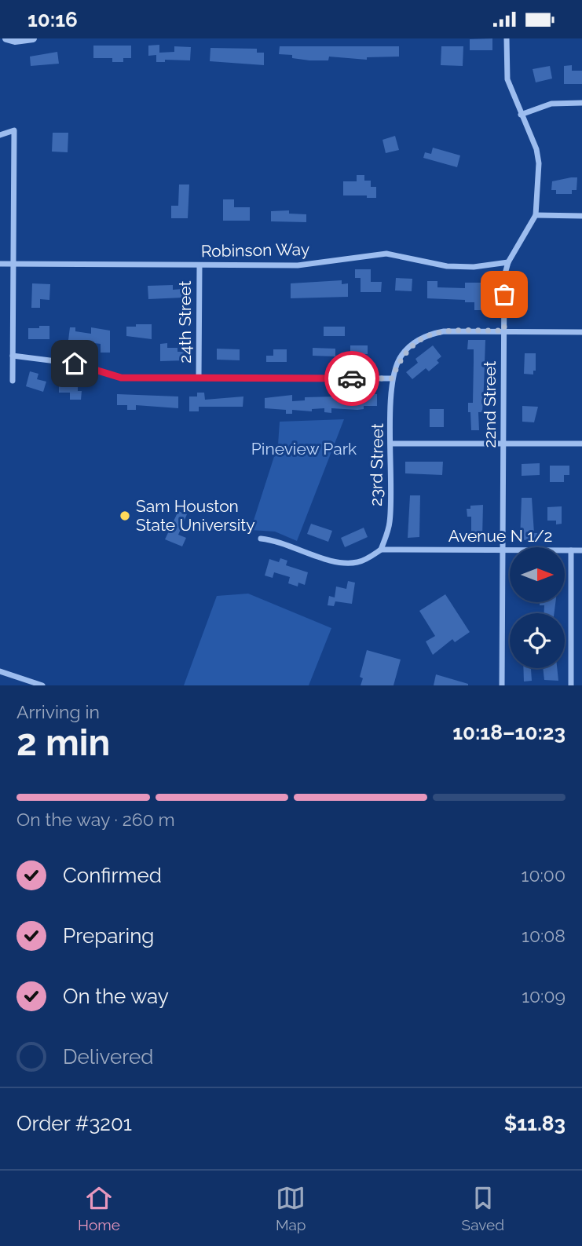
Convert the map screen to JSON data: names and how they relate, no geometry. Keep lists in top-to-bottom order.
{
  "streets": {
    "street": [
      "Robinson Way",
      "24th Street",
      "22nd Street",
      "23rd Street",
      "Avenue N 1/2"
    ]
  },
  "crossings": [
    ["Robinson Way", "24th Street"],
    ["Robinson Way", "22nd Street"],
    ["22nd Street", "Avenue N 1/2"],
    ["23rd Street", "Avenue N 1/2"]
  ],
  "parks": ["Pineview Park"],
  "places": ["Sam Houston State University"],
  "north": "right",
  "page": {
    "status": "10:16",
    "heading": ["2 min", "Arriving in", "10:18–10:23"],
    "panel": ["Order #3201", "$11.83"],
    "bar": "On the way · 260 m",
    "list": [
      ["Confirmed", "10:00"],
      ["Preparing", "10:08"],
      ["On the way", "10:09"],
      "Delivered"
    ],
    "tabs": ["Home", "Map", "Saved"]
  }
}
